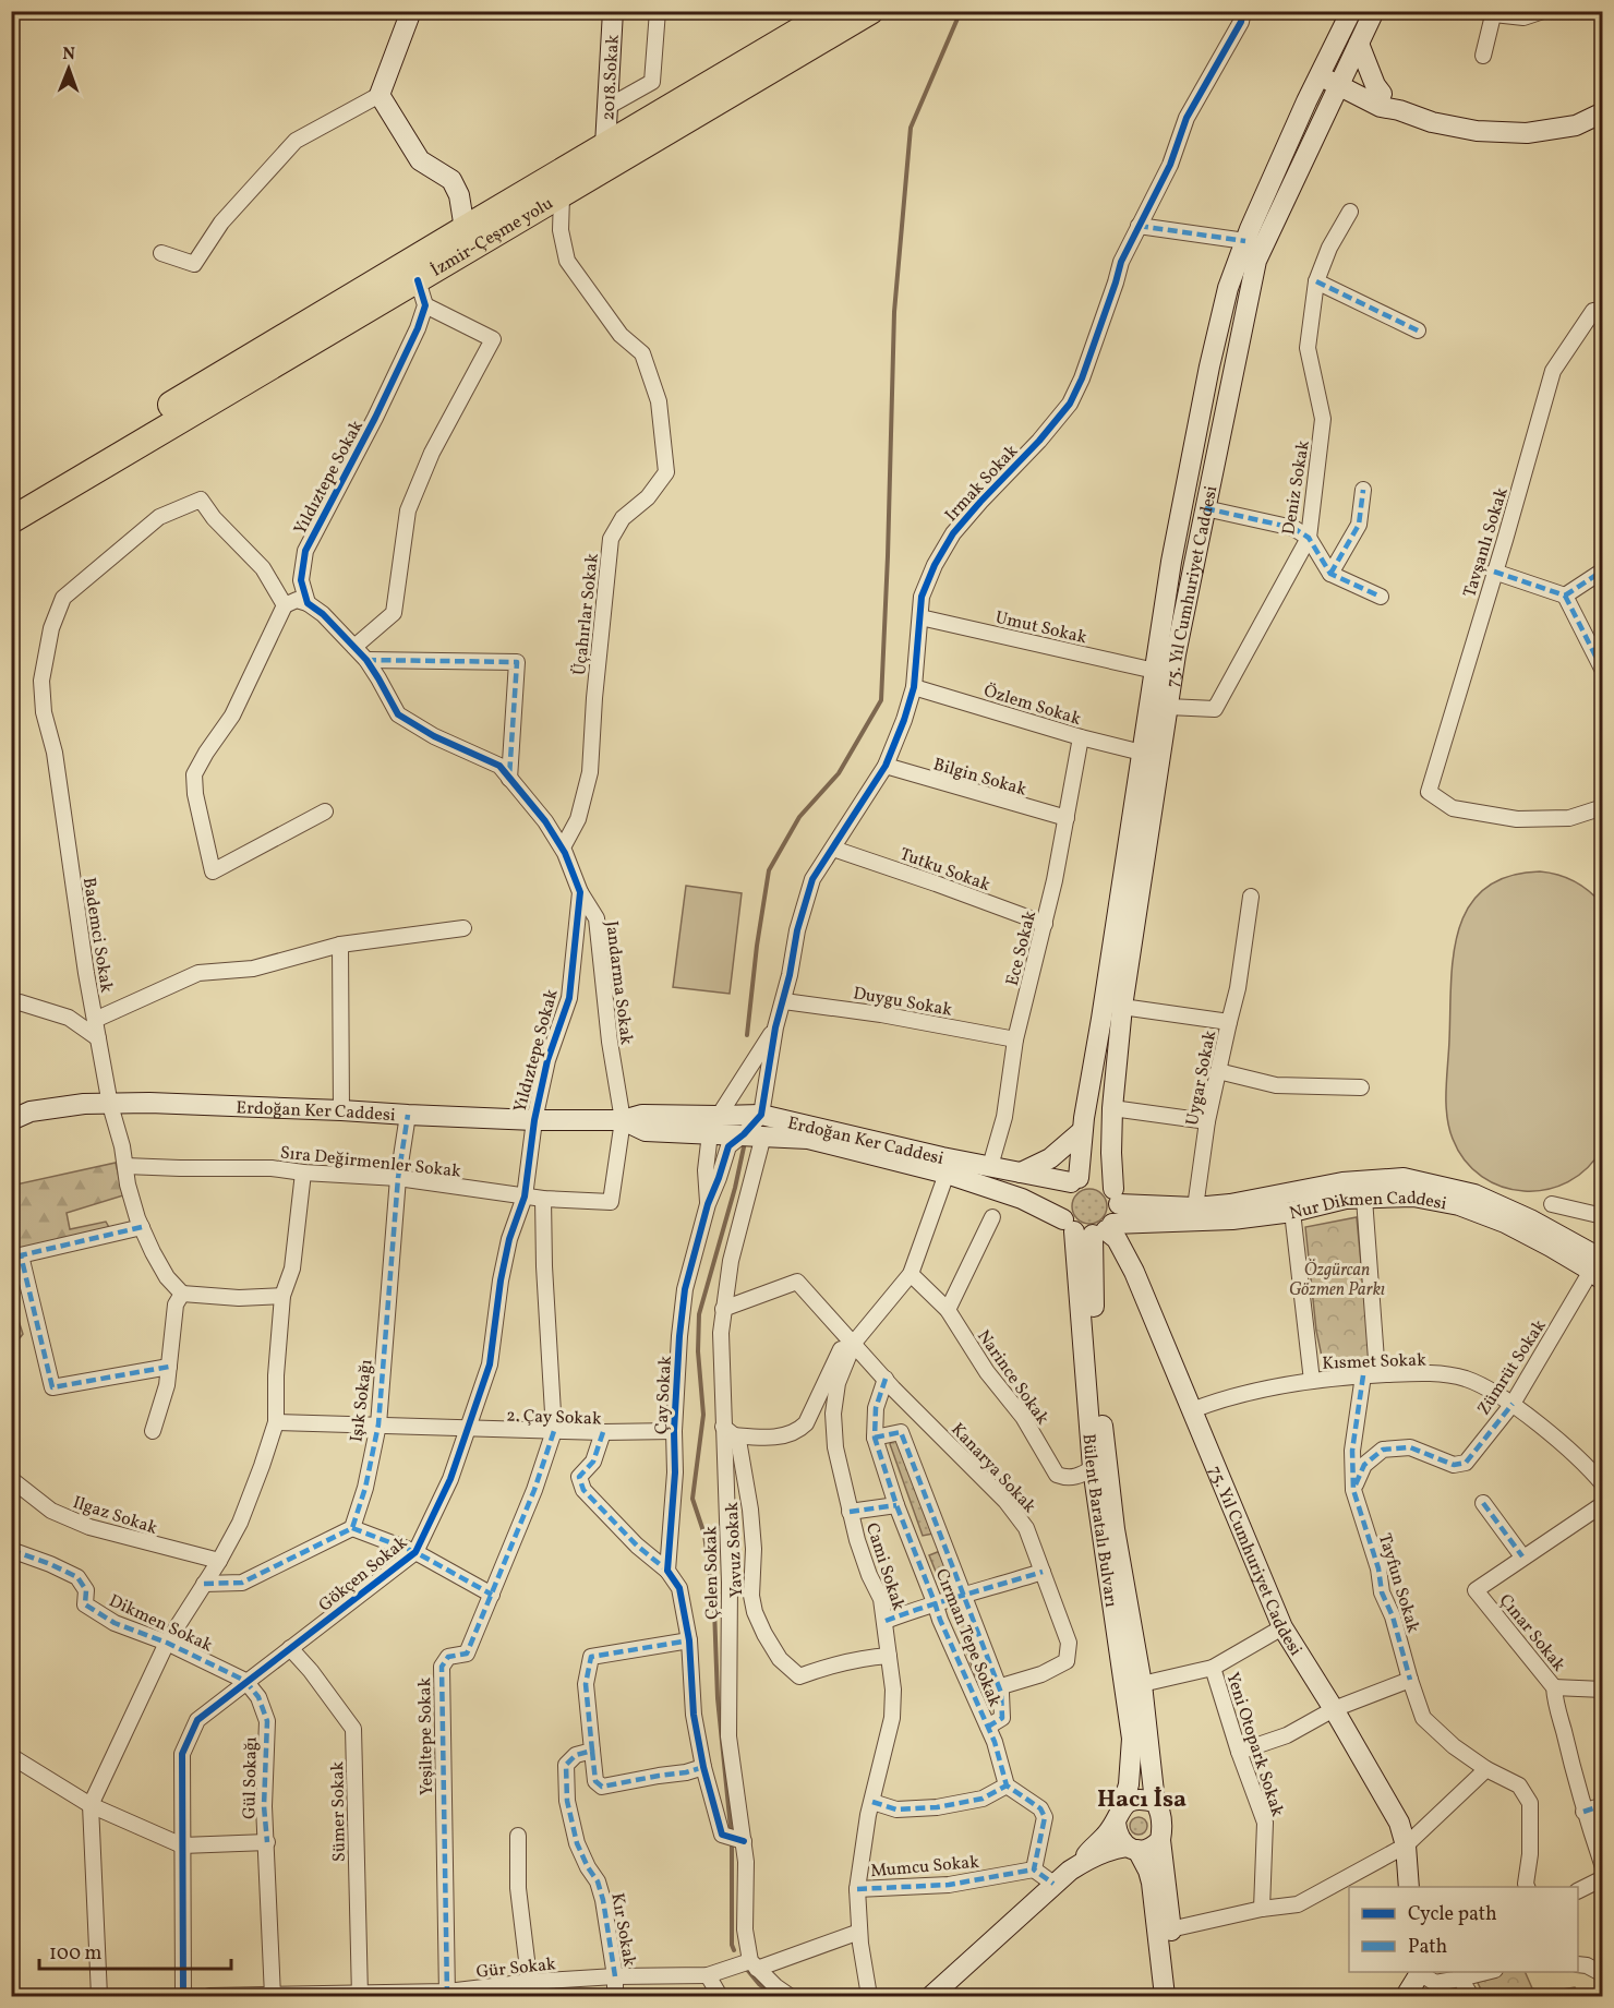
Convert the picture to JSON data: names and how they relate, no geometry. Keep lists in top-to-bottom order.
{
  "streets": {
    "highway": ["İzmir-Çeşme yolu"],
    "street": [
      "2018.Sokak",
      "Yıldıztepe Sokak",
      "Irmak Sokak",
      "Deniz Sokak",
      "Tavşanlı Sokak",
      "75. Yıl Cumhuriyet Caddesi",
      "Üçahırlar Sokak",
      "Umut Sokak",
      "Özlem Sokak",
      "Bilgin Sokak",
      "Tutku Sokak",
      "Bademci Sokak",
      "Ece Sokak",
      "Jandarma Sokak",
      "Duygu Sokak",
      "Uygar Sokak",
      "Erdoğan Ker Caddesi",
      "Sıra Değirmenler Sokak",
      "Nur Dikmen Caddesi",
      "Kısmet Sokak",
      "Zümrüt Sokak",
      "Narince Sokak",
      "Çay Sokak",
      "Işık Sokağı",
      "2. Çay Sokak",
      "Kanarya Sokak",
      "Ilgaz Sokak",
      "Bülent Baratalı Bulvarı",
      "Yavuz Sokak",
      "Cami Sokak",
      "Gökçen Sokak",
      "Çelen Sokak",
      "Tayfun Sokak",
      "Dikmen Sokak",
      "Çınar Sokak",
      "Cırman Tepe Sokak",
      "Yeşiltepe Sokak",
      "Yeni Otopark Sokak",
      "Gül Sokağı",
      "Sümer Sokak",
      "Mumcu Sokak",
      "Kır Sokak",
      "Gür Sokak"
    ]
  },
  "crossings": [
    ["2018.Sokak", "İzmir-Çeşme yolu"],
    ["İzmir-Çeşme yolu", "Yıldıztepe Sokak"],
    ["İzmir-Çeşme yolu", "Üçahırlar Sokak"],
    ["Yıldıztepe Sokak", "Üçahırlar Sokak"],
    ["Yıldıztepe Sokak", "Jandarma Sokak"],
    ["Yıldıztepe Sokak", "Erdoğan Ker Caddesi"],
    ["Yıldıztepe Sokak", "Sıra Değirmenler Sokak"],
    ["Yıldıztepe Sokak", "Gökçen Sokak"],
    ["Irmak Sokak", "Umut Sokak"],
    ["Irmak Sokak", "Özlem Sokak"],
    ["Irmak Sokak", "Bilgin Sokak"],
    ["Irmak Sokak", "Tutku Sokak"],
    ["Irmak Sokak", "Duygu Sokak"],
    ["Deniz Sokak", "75. Yıl Cumhuriyet Caddesi"],
    ["75. Yıl Cumhuriyet Caddesi", "Umut Sokak"],
    ["75. Yıl Cumhuriyet Caddesi", "Özlem Sokak"],
    ["75. Yıl Cumhuriyet Caddesi", "Uygar Sokak"],
    ["75. Yıl Cumhuriyet Caddesi", "Erdoğan Ker Caddesi"],
    ["75. Yıl Cumhuriyet Caddesi", "Nur Dikmen Caddesi"],
    ["75. Yıl Cumhuriyet Caddesi", "Kısmet Sokak"],
    ["75. Yıl Cumhuriyet Caddesi", "Bülent Baratalı Bulvarı"],
    ["Özlem Sokak", "Ece Sokak"],
    ["Bilgin Sokak", "Ece Sokak"],
    ["Tutku Sokak", "Ece Sokak"],
    ["Bademci Sokak", "Erdoğan Ker Caddesi"],
    ["Bademci Sokak", "Sıra Değirmenler Sokak"],
    ["Ece Sokak", "Duygu Sokak"],
    ["Ece Sokak", "Erdoğan Ker Caddesi"],
    ["Jandarma Sokak", "Erdoğan Ker Caddesi"],
    ["Jandarma Sokak", "Sıra Değirmenler Sokak"],
    ["Uygar Sokak", "Nur Dikmen Caddesi"],
    ["Erdoğan Ker Caddesi", "Nur Dikmen Caddesi"],
    ["Erdoğan Ker Caddesi", "Çay Sokak"],
    ["Erdoğan Ker Caddesi", "Işık Sokağı"],
    ["Erdoğan Ker Caddesi", "Bülent Baratalı Bulvarı"],
    ["Erdoğan Ker Caddesi", "Cami Sokak"],
    ["Erdoğan Ker Caddesi", "Çelen Sokak"],
    ["Sıra Değirmenler Sokak", "Işık Sokağı"],
    ["Sıra Değirmenler Sokak", "Gökçen Sokak"],
    ["Nur Dikmen Caddesi", "Zümrüt Sokak"],
    ["Nur Dikmen Caddesi", "Bülent Baratalı Bulvarı"],
    ["Nur Dikmen Caddesi", "Tayfun Sokak"],
    ["Kısmet Sokak", "Zümrüt Sokak"],
    ["Kısmet Sokak", "Tayfun Sokak"],
    ["Zümrüt Sokak", "Tayfun Sokak"],
    ["Narince Sokak", "Bülent Baratalı Bulvarı"],
    ["Narince Sokak", "Cami Sokak"],
    ["Çay Sokak", "2. Çay Sokak"],
    ["Işık Sokağı", "2. Çay Sokak"],
    ["2. Çay Sokak", "Gökçen Sokak"],
    ["2. Çay Sokak", "Yeşiltepe Sokak"],
    ["Kanarya Sokak", "Cami Sokak"],
    ["Kanarya Sokak", "Çelen Sokak"],
    ["Kanarya Sokak", "Cırman Tepe Sokak"],
    ["Yavuz Sokak", "Cami Sokak"],
    ["Yavuz Sokak", "Çelen Sokak"],
    ["Cami Sokak", "Mumcu Sokak"],
    ["Cami Sokak", "Gür Sokak"],
    ["Gökçen Sokak", "Dikmen Sokak"],
    ["Gökçen Sokak", "Gül Sokağı"],
    ["Gökçen Sokak", "Sümer Sokak"],
    ["Çelen Sokak", "Gür Sokak"],
    ["Dikmen Sokak", "Gül Sokağı"],
    ["Yeşiltepe Sokak", "Gür Sokak"],
    ["Gül Sokağı", "Gür Sokak"],
    ["Sümer Sokak", "Gür Sokak"],
    ["Kır Sokak", "Gür Sokak"]
  ],
  "districts": ["Hacı İsa"],
  "parks": ["Özgürcan Gözmen Parkı"],
  "legend": ["Cycle path", "Path"],
  "scale_bar": "100 m",
  "north": "top"
}
